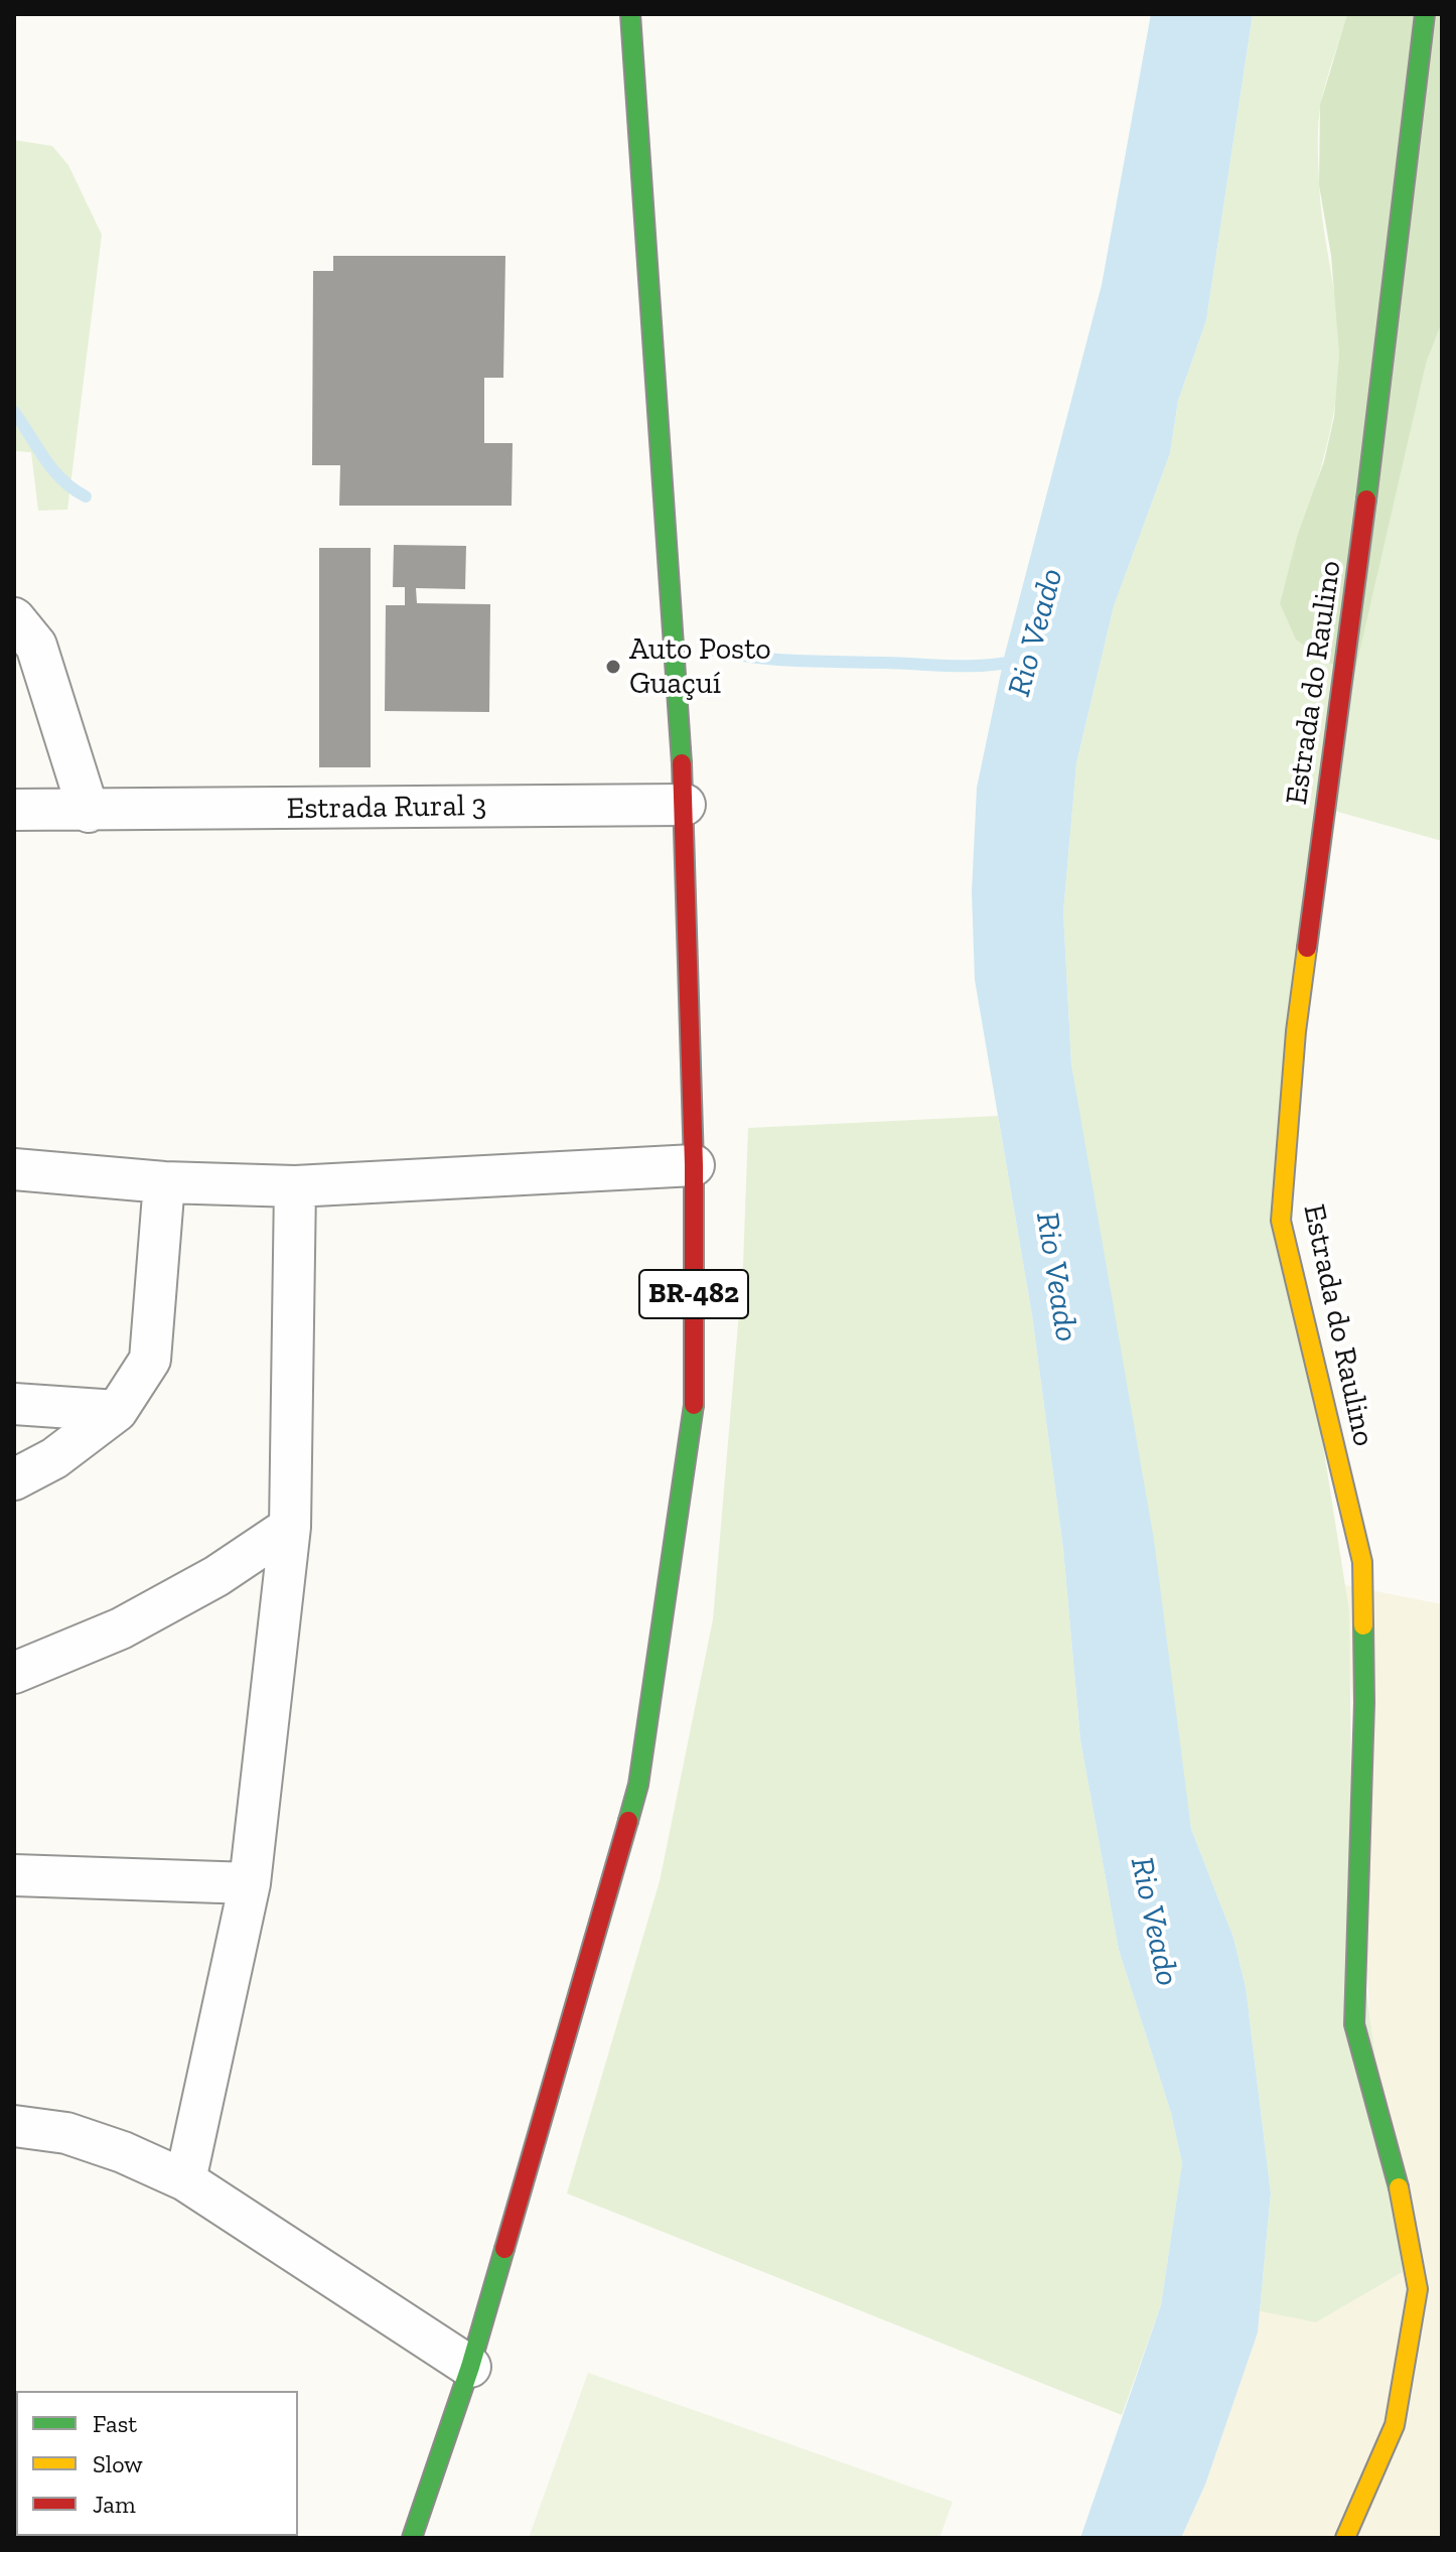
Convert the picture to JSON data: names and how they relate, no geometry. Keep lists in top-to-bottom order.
{
  "streets": {
    "main road": ["Estrada do Raulino", "BR-482"],
    "street": ["Estrada Rural 3"]
  },
  "crossings": [
    ["Estrada Rural 3", "BR-482"]
  ],
  "water": ["Rio Veado"],
  "places": ["Auto Posto Guaçuí"],
  "legend": ["Fast", "Slow", "Jam"]
}
